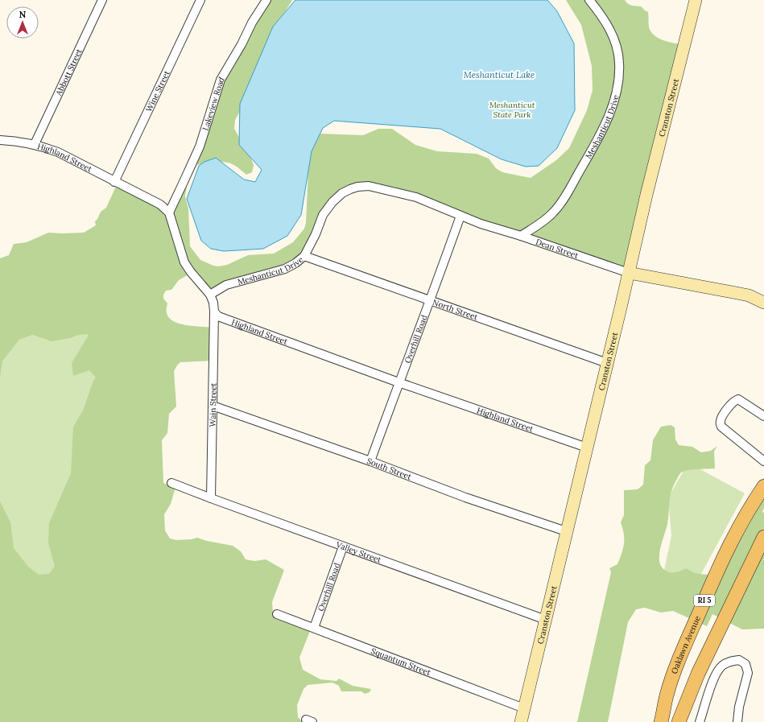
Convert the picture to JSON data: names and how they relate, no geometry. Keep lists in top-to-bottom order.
{
  "streets": {
    "main road": ["RI 5", "Oaklawn Avenue"],
    "street": [
      "Abbott Street",
      "Wine Street",
      "Lakeview Road",
      "Cranston Street",
      "Meshanticut Drive",
      "Highland Street",
      "Dean Street",
      "North Street",
      "Overhill Road",
      "Wain Street",
      "South Street",
      "Valley Street",
      "Squantum Street"
    ]
  },
  "crossings": [
    ["Abbott Street", "Highland Street"],
    ["Wine Street", "Highland Street"],
    ["Lakeview Road", "Highland Street"],
    ["Cranston Street", "Highland Street"],
    ["Cranston Street", "Dean Street"],
    ["Cranston Street", "North Street"],
    ["Cranston Street", "South Street"],
    ["Cranston Street", "Valley Street"],
    ["Cranston Street", "Squantum Street"],
    ["Meshanticut Drive", "Dean Street"],
    ["Meshanticut Drive", "North Street"],
    ["Highland Street", "Overhill Road"],
    ["Highland Street", "Wain Street"],
    ["Dean Street", "Overhill Road"],
    ["North Street", "Overhill Road"],
    ["Overhill Road", "South Street"],
    ["Overhill Road", "Valley Street"],
    ["Overhill Road", "Squantum Street"],
    ["Wain Street", "South Street"],
    ["Wain Street", "Valley Street"]
  ],
  "water": ["Meshanticut Lake"],
  "parks": ["Meshanticut State Park"],
  "north": "top"
}
